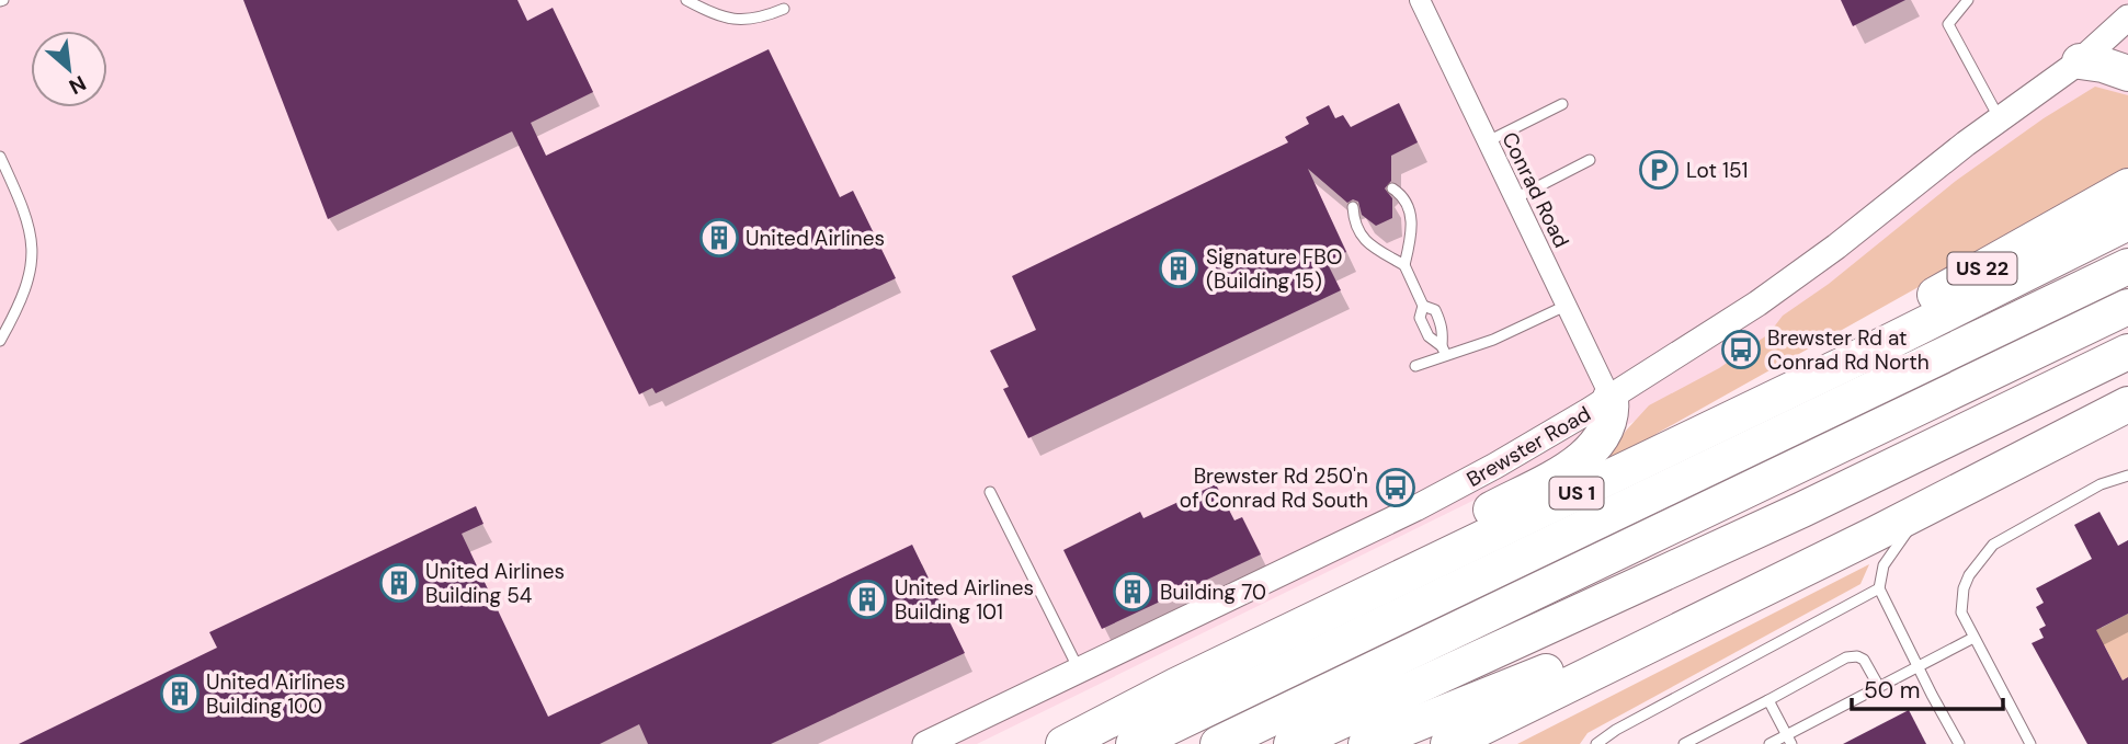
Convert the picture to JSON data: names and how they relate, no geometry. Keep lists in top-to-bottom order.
{
  "streets": {
    "highway": ["US 22", "US 1"],
    "street": ["Conrad Road", "Brewster Road"]
  },
  "crossings": [
    ["Conrad Road", "Brewster Road"],
    ["US 22", "US 1"]
  ],
  "places": {
    "parking": ["Lot 151"],
    "building": [
      "United Airlines",
      "Signature FBO (Building 15)",
      "United Airlines Building 54",
      "Building 70",
      "United Airlines Building 101",
      "United Airlines Building 100"
    ],
    "bus stop": ["Brewster Rd at Conrad Rd North", "Brewster Rd 250'n of Conrad Rd South"]
  },
  "scale_bar": "50 m",
  "north": "bottom right"
}
